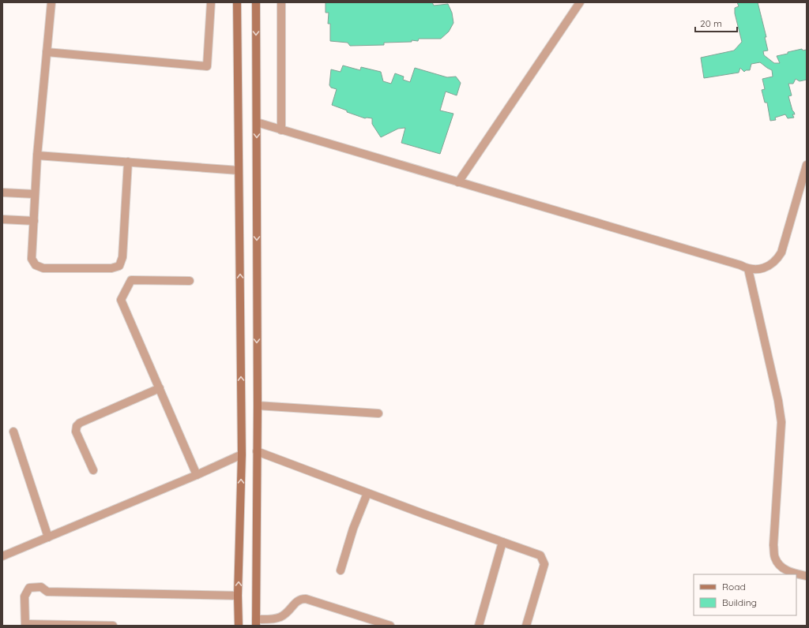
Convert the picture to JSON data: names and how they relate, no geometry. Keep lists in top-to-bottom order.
{
  "legend": ["Road", "Building"],
  "scale_bar": "20 m"
}
